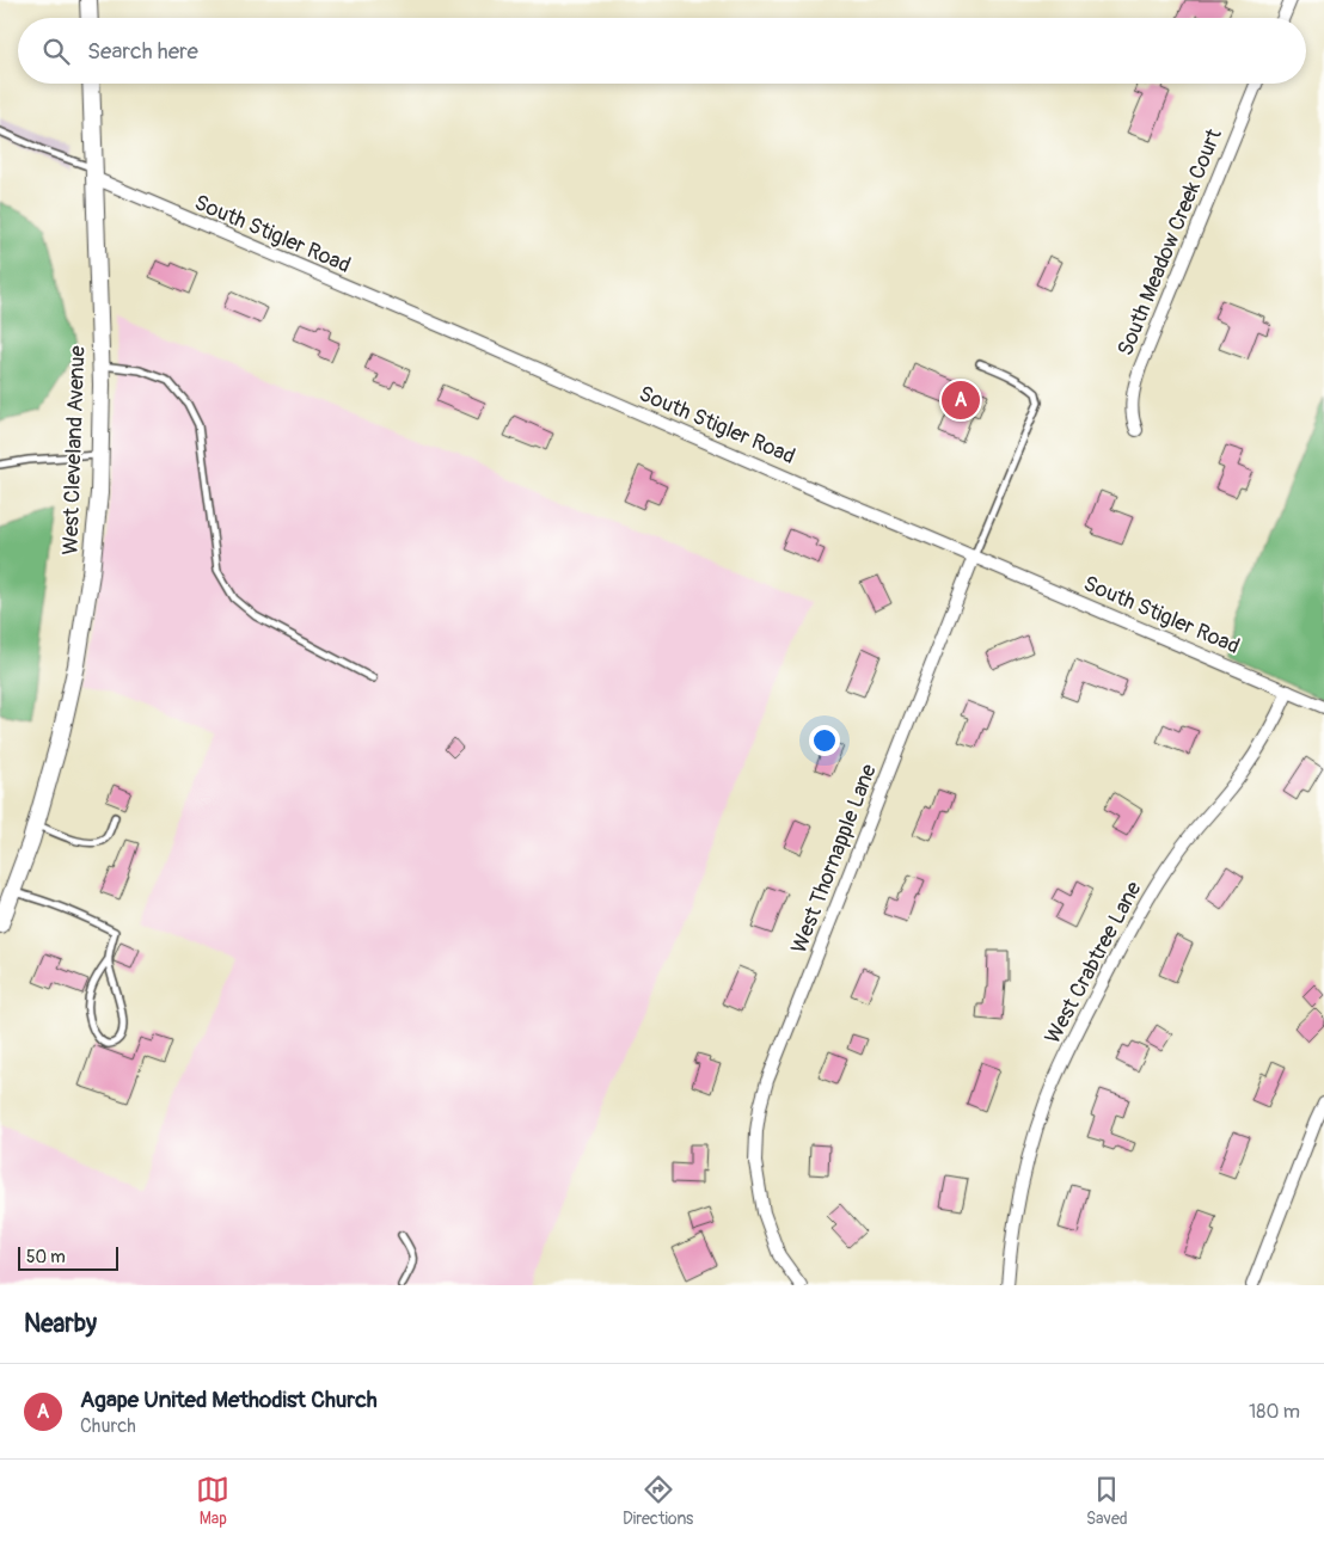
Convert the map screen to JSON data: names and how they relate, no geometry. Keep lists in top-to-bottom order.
{
  "streets": {
    "main road": ["West Cleveland Avenue"],
    "street": [
      "South Stigler Road",
      "South Meadow Creek Court",
      "West Thornapple Lane",
      "West Crabtree Lane"
    ]
  },
  "crossings": [
    ["South Stigler Road", "West Cleveland Avenue"],
    ["South Stigler Road", "West Thornapple Lane"],
    ["South Stigler Road", "West Crabtree Lane"]
  ],
  "scale_bar": "50 m",
  "page": {
    "search": "Search here",
    "pins": "A",
    "scale": "50 m",
    "heading": "Nearby",
    "list": [
      {
        "mark": "A",
        "name": "Agape United Methodist Church",
        "note": "Church",
        "value": "180 m"
      }
    ],
    "nav": ["Map", "Directions", "Saved"]
  }
}
